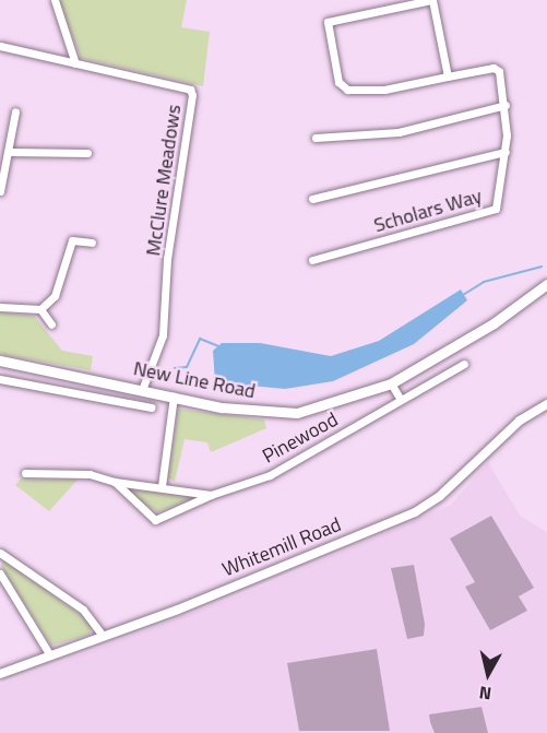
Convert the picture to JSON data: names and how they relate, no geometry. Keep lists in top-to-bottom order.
{
  "streets": {
    "main road": ["New Line Road"],
    "street": [
      "McClure Meadows",
      "Scholars Way",
      "Pinewood",
      "Whitemill Road"
    ]
  },
  "crossings": [
    ["McClure Meadows", "New Line Road"]
  ],
  "north": "bottom"
}
